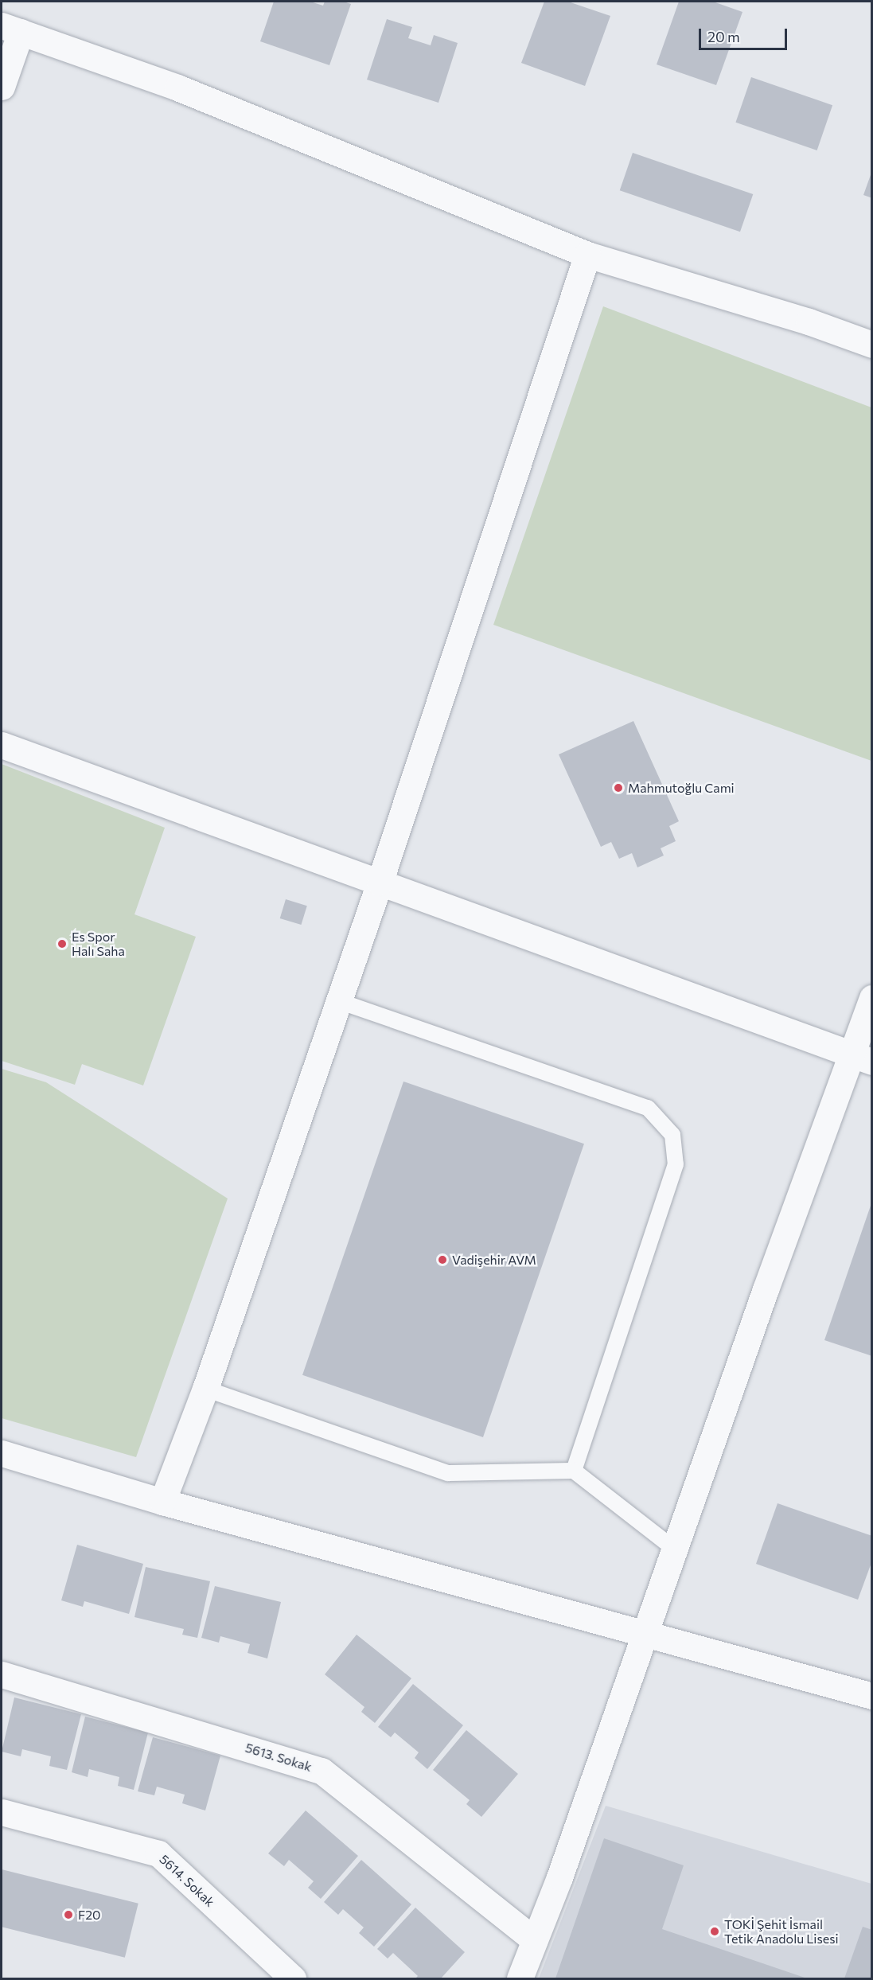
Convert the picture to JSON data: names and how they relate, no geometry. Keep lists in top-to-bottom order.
{
  "streets": {
    "street": ["5613. Sokak", "5614. Sokak"]
  },
  "places": [
    "Mahmutoğlu Cami",
    "Es Spor Halı Saha",
    "Vadişehir AVM",
    "F20",
    "TOKİ Şehit İsmail Tetik Anadolu Lisesi"
  ],
  "scale_bar": "20 m"
}
